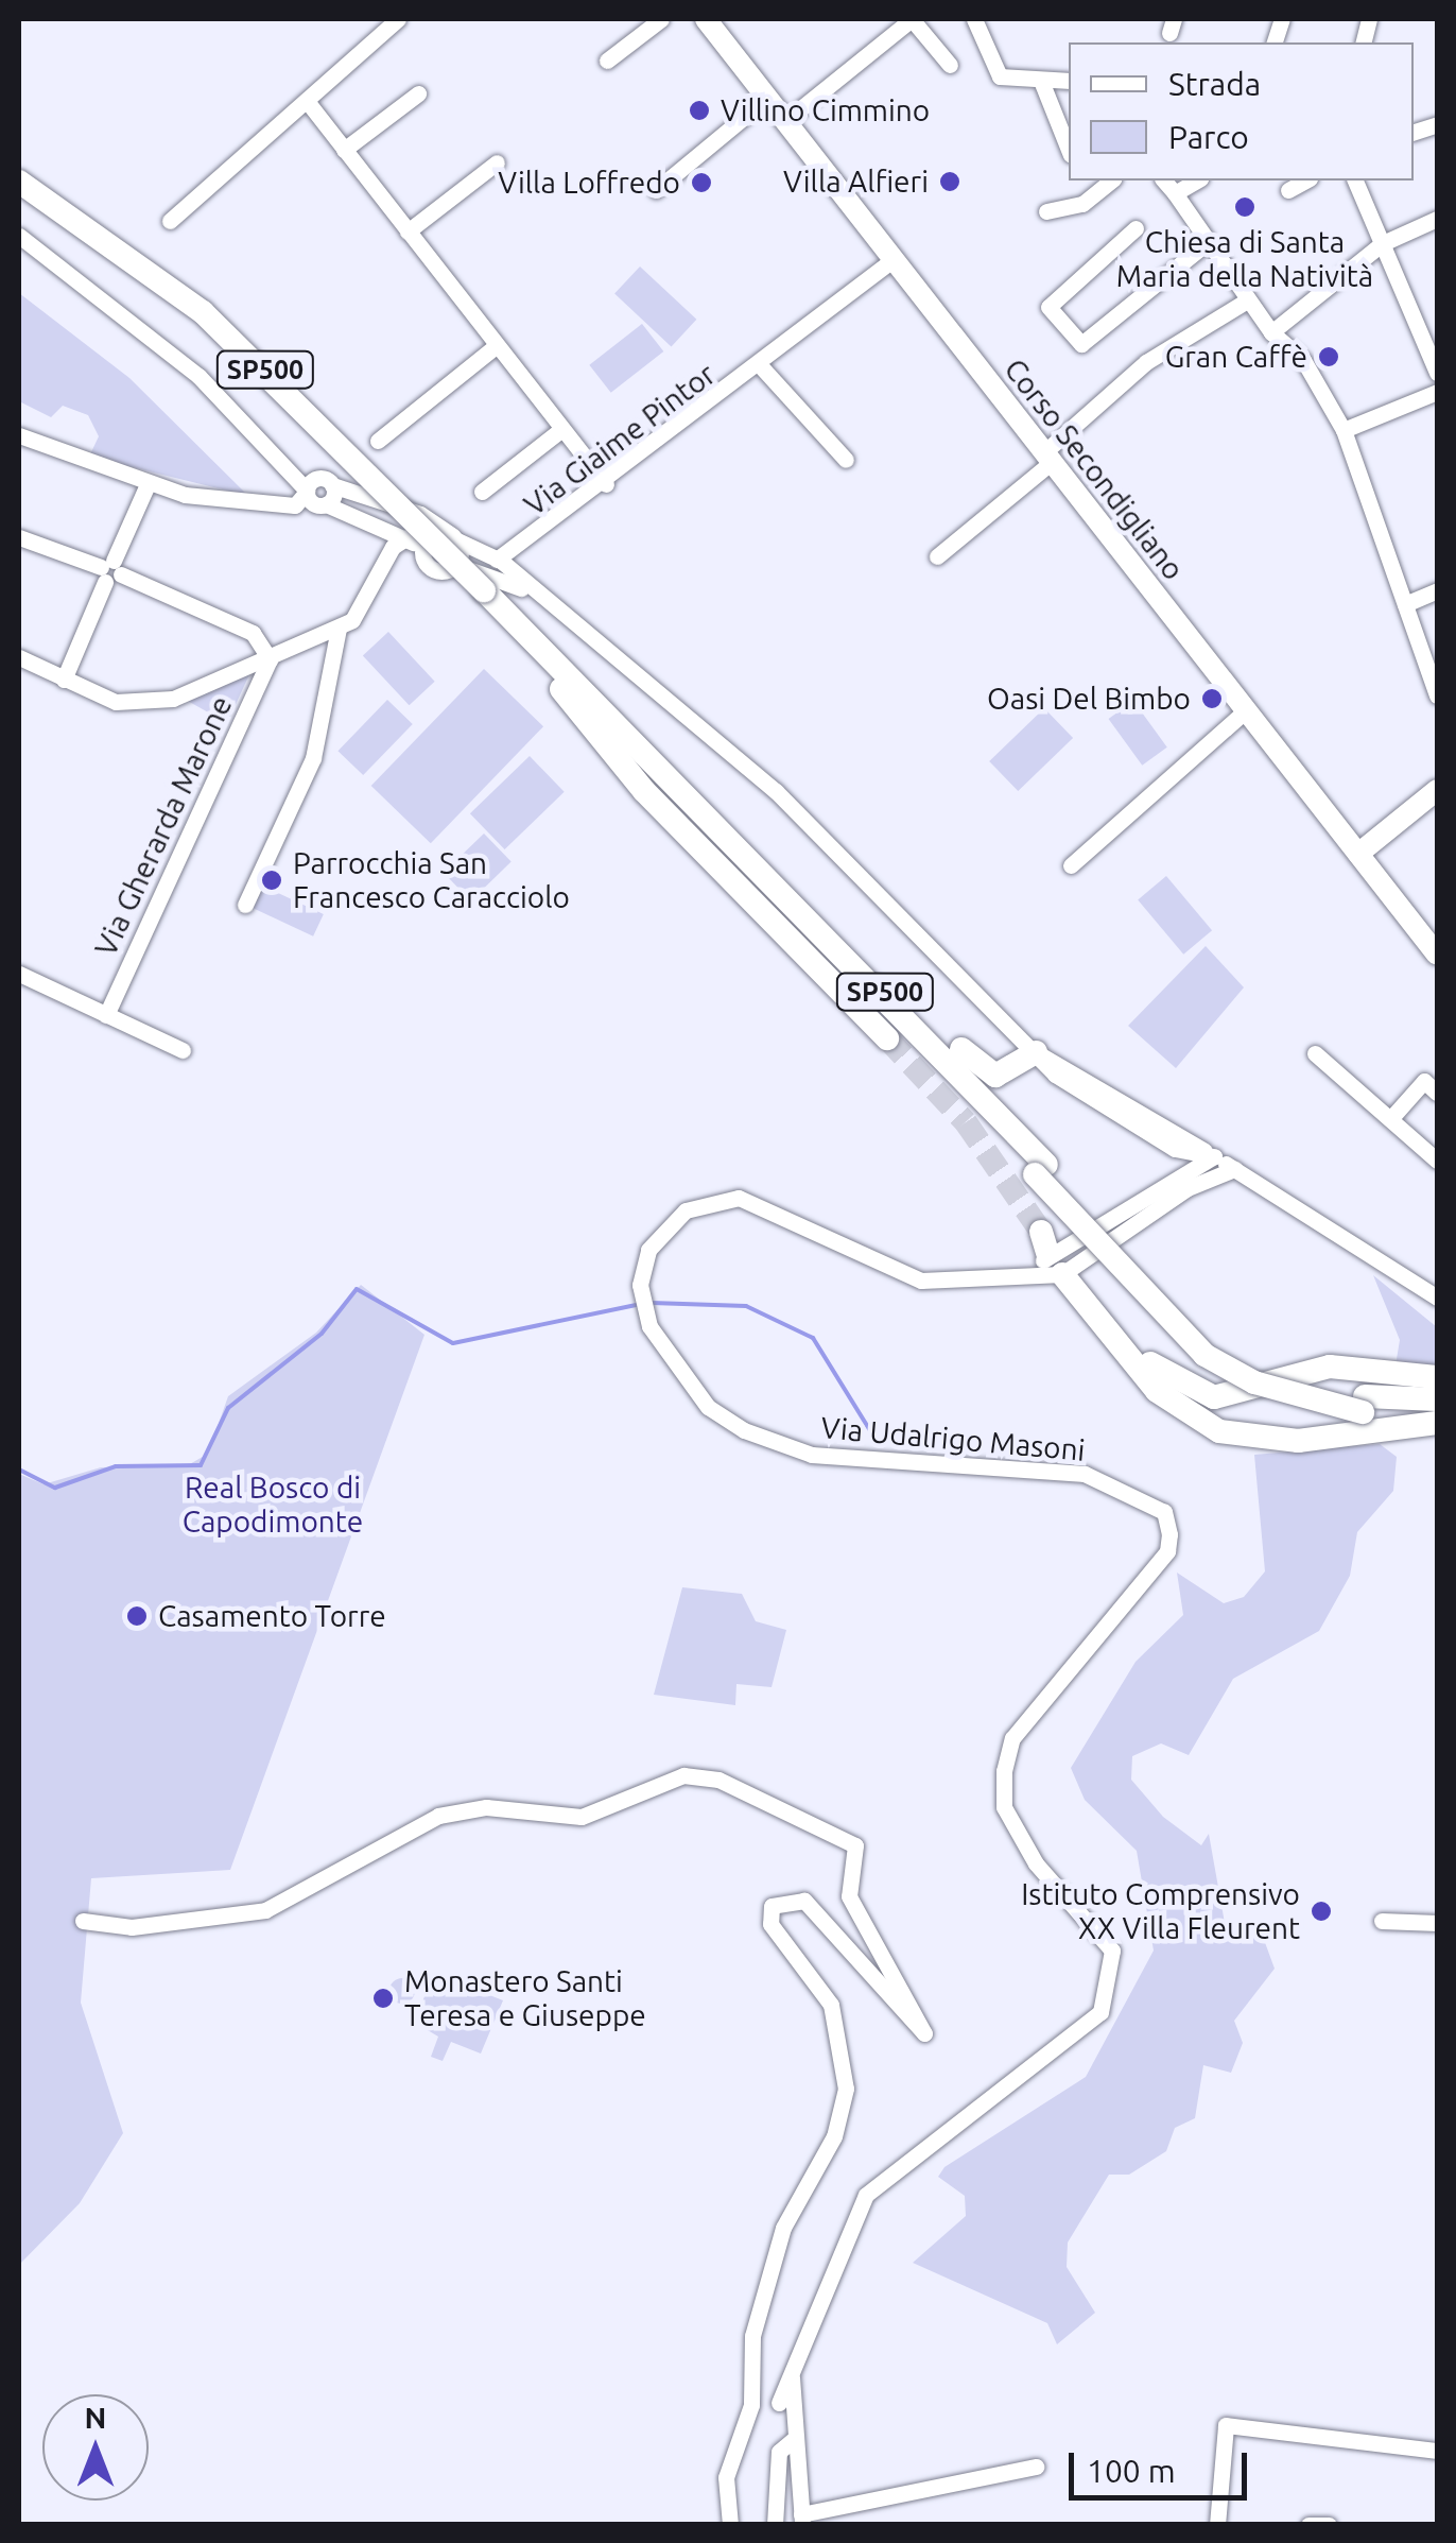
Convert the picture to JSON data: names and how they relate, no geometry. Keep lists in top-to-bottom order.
{
  "streets": {
    "highway": ["SP500"],
    "main road": ["Corso Secondigliano"],
    "street": ["Via Giaime Pintor", "Via Gherarda Marone", "Via Udalrigo Masoni"]
  },
  "crossings": [
    ["SP500", "Via Giaime Pintor"],
    ["Via Giaime Pintor", "Corso Secondigliano"]
  ],
  "parks": ["Real Bosco di Capodimonte"],
  "places": [
    "Villino Cimmino",
    "Villa Alfieri",
    "Villa Loffredo",
    "Chiesa di Santa Maria della Natività",
    "Gran Caffè",
    "Oasi Del Bimbo",
    "Parrocchia San Francesco Caracciolo",
    "Casamento Torre",
    "Istituto Comprensivo XX Villa Fleurent",
    "Monastero Santi Teresa e Giuseppe"
  ],
  "legend": ["Strada", "Parco"],
  "scale_bar": "100 m",
  "north": "top"
}
